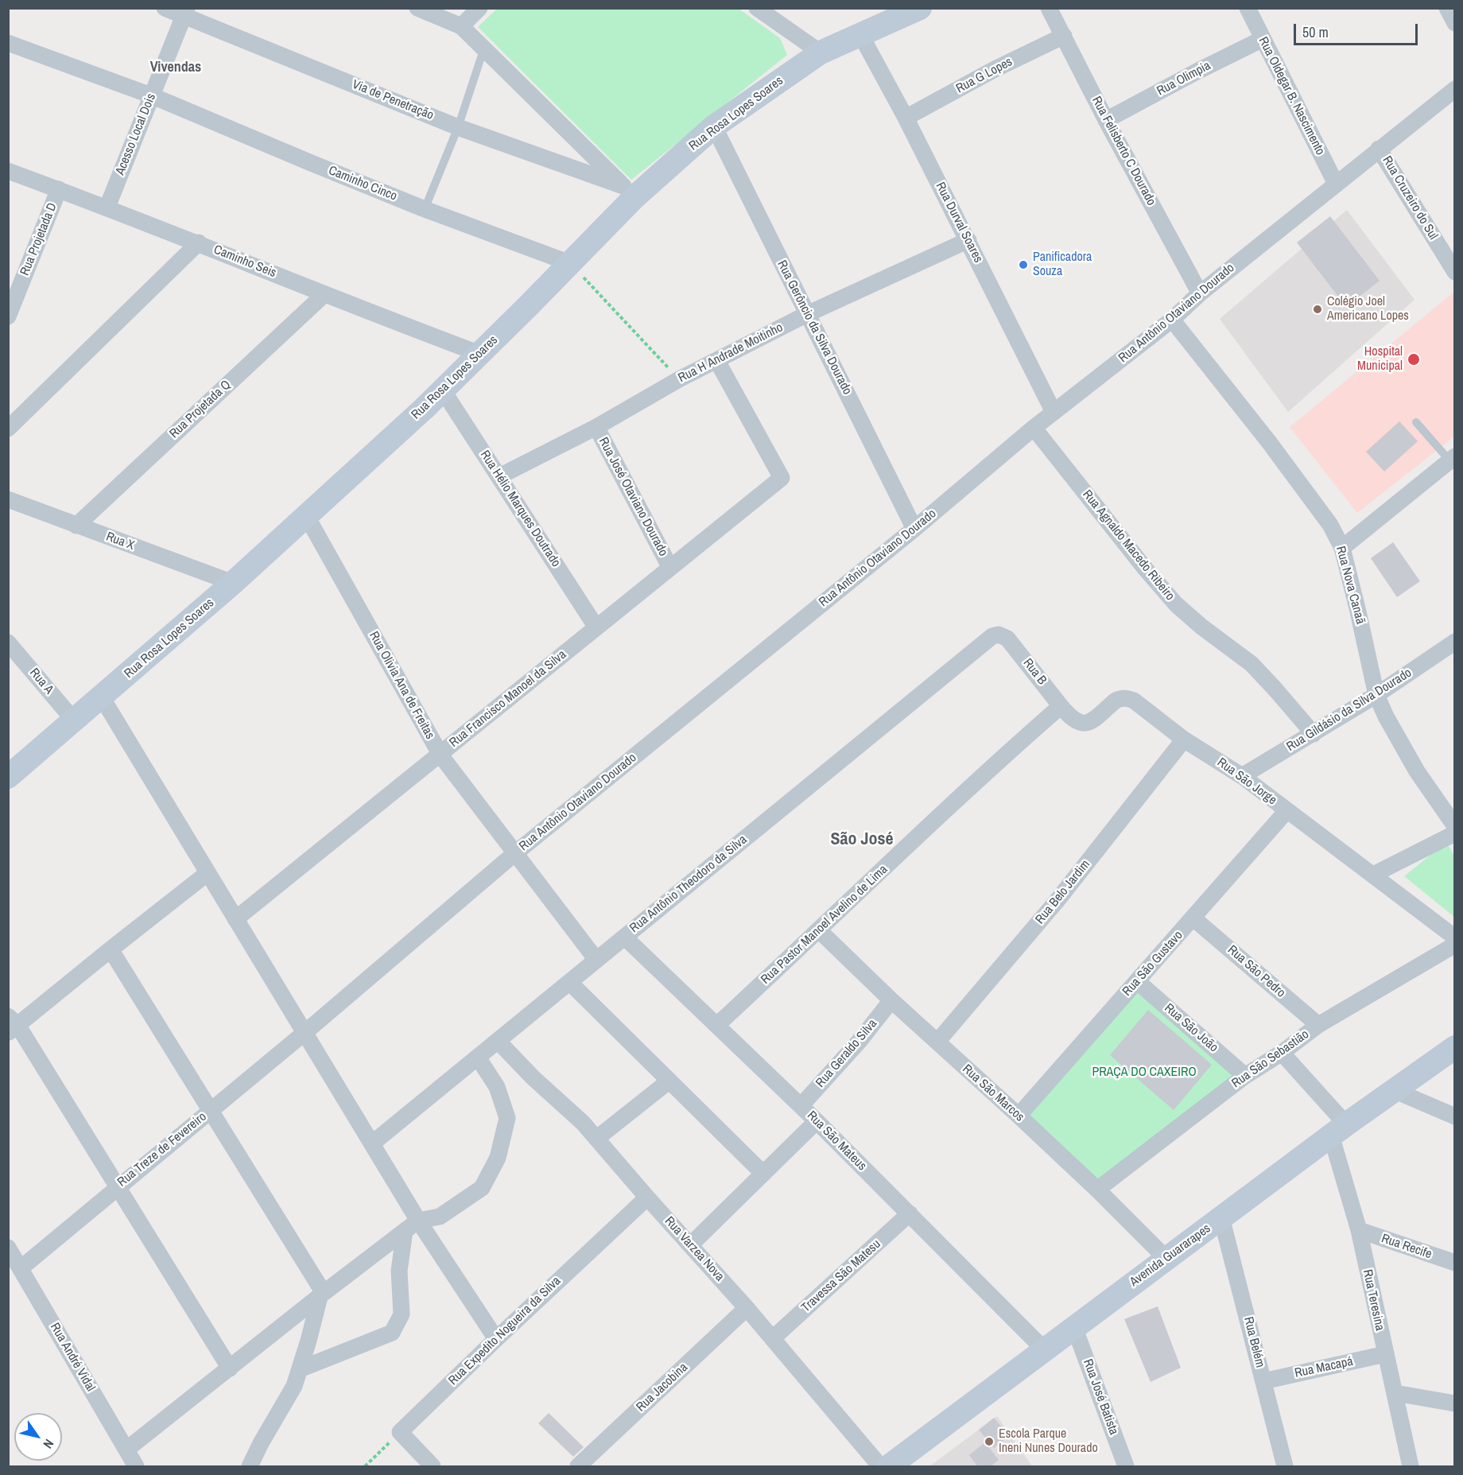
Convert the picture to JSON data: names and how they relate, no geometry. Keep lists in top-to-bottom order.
{
  "streets": {
    "street": [
      "Rua G Lopes",
      "Rua Olimpia",
      "Rua Oldegar B. Nascimento",
      "Via de Penetração",
      "Rua Rosa Lopes Soares",
      "Acesso Local Dois",
      "Rua Felisberto C Dourado",
      "Caminho Cinco",
      "Rua Cruzeiro do Sul",
      "Rua Durval Soares",
      "Rua Projetada D",
      "Caminho Seis",
      "Rua Antônio Otaviano Dourado",
      "Rua Gerôncio da Silva Dourado",
      "Rua H Andrade Moitinho",
      "Rua Projetada Q",
      "Rua José Otaviano Dourado",
      "Rua Hélio Marques Doutrado",
      "Rua X",
      "Rua Agnaldo Macedo Ribeiro",
      "Rua Nova Canaã",
      "Rua B",
      "Rua A",
      "Rua Olivia Ana de Freitas",
      "Rua Francisco Manoel da Silva",
      "Rua Gildásio da Silva Dourado",
      "Rua São Jorge",
      "Rua Antônio Theodoro da Silva",
      "Rua Belo Jardim",
      "Rua Pastor Manoel Avelino de Lima",
      "Rua São Gustavo",
      "Rua São Pedro",
      "Rua São João",
      "Rua Geraldo Silva",
      "Rua São Sebastião",
      "Rua São Marcos",
      "Rua São Mateus",
      "Rua Treze de Fevereiro",
      "Rua Recife",
      "Rua Varzea Nova",
      "Avenida Guararapes",
      "Travessa São Matesu",
      "Rua Teresina",
      "Rua Expedito Nogueira da Silva",
      "Rua Belém",
      "Rua André Vidal",
      "Rua Macapá",
      "Rua Jacobina",
      "Rua José Batista"
    ]
  },
  "crossings": [
    ["Rua G Lopes", "Rua Felisberto C Dourado"],
    ["Rua G Lopes", "Rua Durval Soares"],
    ["Rua Olimpia", "Rua Oldegar B. Nascimento"],
    ["Rua Olimpia", "Rua Felisberto C Dourado"],
    ["Rua Oldegar B. Nascimento", "Rua Antônio Otaviano Dourado"],
    ["Via de Penetração", "Rua Rosa Lopes Soares"],
    ["Via de Penetração", "Acesso Local Dois"],
    ["Rua Rosa Lopes Soares", "Caminho Cinco"],
    ["Rua Rosa Lopes Soares", "Rua Durval Soares"],
    ["Rua Rosa Lopes Soares", "Caminho Seis"],
    ["Rua Rosa Lopes Soares", "Rua Gerôncio da Silva Dourado"],
    ["Rua Rosa Lopes Soares", "Rua Hélio Marques Doutrado"],
    ["Rua Rosa Lopes Soares", "Rua X"],
    ["Rua Rosa Lopes Soares", "Rua A"],
    ["Rua Rosa Lopes Soares", "Rua Olivia Ana de Freitas"],
    ["Acesso Local Dois", "Caminho Cinco"],
    ["Acesso Local Dois", "Caminho Seis"],
    ["Rua Felisberto C Dourado", "Rua Antônio Otaviano Dourado"],
    ["Rua Cruzeiro do Sul", "Rua Antônio Otaviano Dourado"],
    ["Rua Durval Soares", "Rua Antônio Otaviano Dourado"],
    ["Rua Durval Soares", "Rua H Andrade Moitinho"],
    ["Rua Projetada D", "Caminho Seis"],
    ["Caminho Seis", "Rua Projetada Q"],
    ["Rua Antônio Otaviano Dourado", "Rua Gerôncio da Silva Dourado"],
    ["Rua Antônio Otaviano Dourado", "Rua Agnaldo Macedo Ribeiro"],
    ["Rua Antônio Otaviano Dourado", "Rua Nova Canaã"],
    ["Rua Antônio Otaviano Dourado", "Rua Olivia Ana de Freitas"],
    ["Rua Antônio Otaviano Dourado", "Rua Treze de Fevereiro"],
    ["Rua Gerôncio da Silva Dourado", "Rua H Andrade Moitinho"],
    ["Rua H Andrade Moitinho", "Rua José Otaviano Dourado"],
    ["Rua H Andrade Moitinho", "Rua Hélio Marques Doutrado"],
    ["Rua H Andrade Moitinho", "Rua Francisco Manoel da Silva"],
    ["Rua Projetada Q", "Rua X"],
    ["Rua José Otaviano Dourado", "Rua Francisco Manoel da Silva"],
    ["Rua Hélio Marques Doutrado", "Rua Francisco Manoel da Silva"],
    ["Rua Agnaldo Macedo Ribeiro", "Rua Gildásio da Silva Dourado"],
    ["Rua Nova Canaã", "Rua Gildásio da Silva Dourado"],
    ["Rua B", "Rua São Jorge"],
    ["Rua B", "Rua Antônio Theodoro da Silva"],
    ["Rua B", "Rua Pastor Manoel Avelino de Lima"],
    ["Rua Olivia Ana de Freitas", "Rua Francisco Manoel da Silva"],
    ["Rua Olivia Ana de Freitas", "Rua Antônio Theodoro da Silva"],
    ["Rua Gildásio da Silva Dourado", "Rua São Jorge"],
    ["Rua São Jorge", "Rua Belo Jardim"],
    ["Rua São Jorge", "Rua Pastor Manoel Avelino de Lima"],
    ["Rua São Jorge", "Rua São Gustavo"],
    ["Rua Antônio Theodoro da Silva", "Rua São Mateus"],
    ["Rua Antônio Theodoro da Silva", "Rua Varzea Nova"],
    ["Rua Belo Jardim", "Rua São Marcos"],
    ["Rua Pastor Manoel Avelino de Lima", "Rua São Marcos"],
    ["Rua Pastor Manoel Avelino de Lima", "Rua São Mateus"],
    ["Rua São Gustavo", "Rua São Pedro"],
    ["Rua São Gustavo", "Rua São João"],
    ["Rua São Gustavo", "Rua São Marcos"],
    ["Rua São Pedro", "Rua São Sebastião"],
    ["Rua São João", "Rua São Sebastião"],
    ["Rua Geraldo Silva", "Rua São Marcos"],
    ["Rua Geraldo Silva", "Rua São Mateus"],
    ["Rua São Sebastião", "Rua São Marcos"],
    ["Rua São Marcos", "Avenida Guararapes"],
    ["Rua São Mateus", "Avenida Guararapes"],
    ["Rua São Mateus", "Travessa São Matesu"],
    ["Rua Treze de Fevereiro", "Rua André Vidal"],
    ["Rua Recife", "Rua Teresina"],
    ["Rua Varzea Nova", "Travessa São Matesu"],
    ["Rua Varzea Nova", "Rua Expedito Nogueira da Silva"],
    ["Rua Varzea Nova", "Rua Jacobina"],
    ["Avenida Guararapes", "Rua Teresina"],
    ["Avenida Guararapes", "Rua Belém"],
    ["Avenida Guararapes", "Rua José Batista"],
    ["Rua Teresina", "Rua Macapá"],
    ["Rua Belém", "Rua Macapá"]
  ],
  "districts": ["Vivendas", "São José"],
  "parks": ["PRAÇA DO CAXEIRO"],
  "places": [
    "Panificadora Souza",
    "Colégio Joel Americano Lopes",
    "Hospital Municipal",
    "Escola Parque Ineni Nunes Dourado"
  ],
  "scale_bar": "50 m",
  "north": "bottom right"
}
